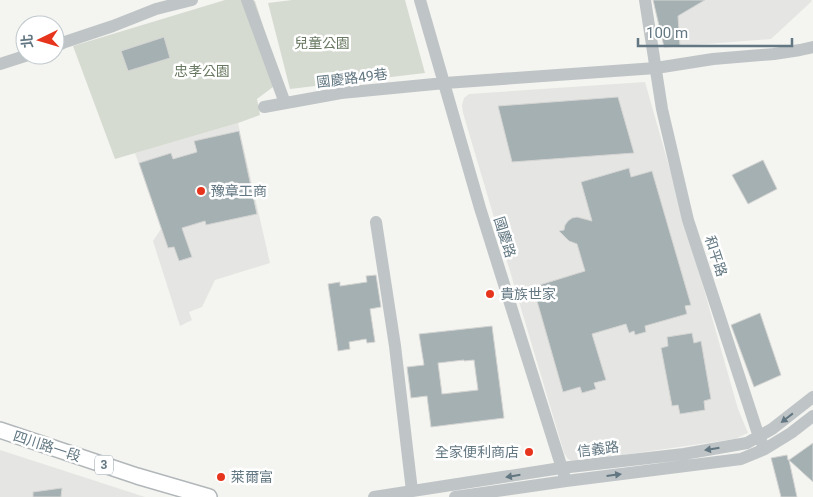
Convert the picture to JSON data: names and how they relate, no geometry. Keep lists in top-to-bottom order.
{
  "streets": {
    "main road": ["四川路一段", "3"],
    "street": [
      "國慶路49巷",
      "國慶路",
      "和平路",
      "信義路"
    ]
  },
  "crossings": [
    ["國慶路49巷", "國慶路"],
    ["國慶路", "信義路"],
    ["和平路", "信義路"]
  ],
  "parks": ["兒童公園", "忠孝公園"],
  "places": [
    "豫章工商",
    "貴族世家",
    "全家便利商店",
    "萊爾富"
  ],
  "scale_bar": "100 m",
  "north": "left"
}
